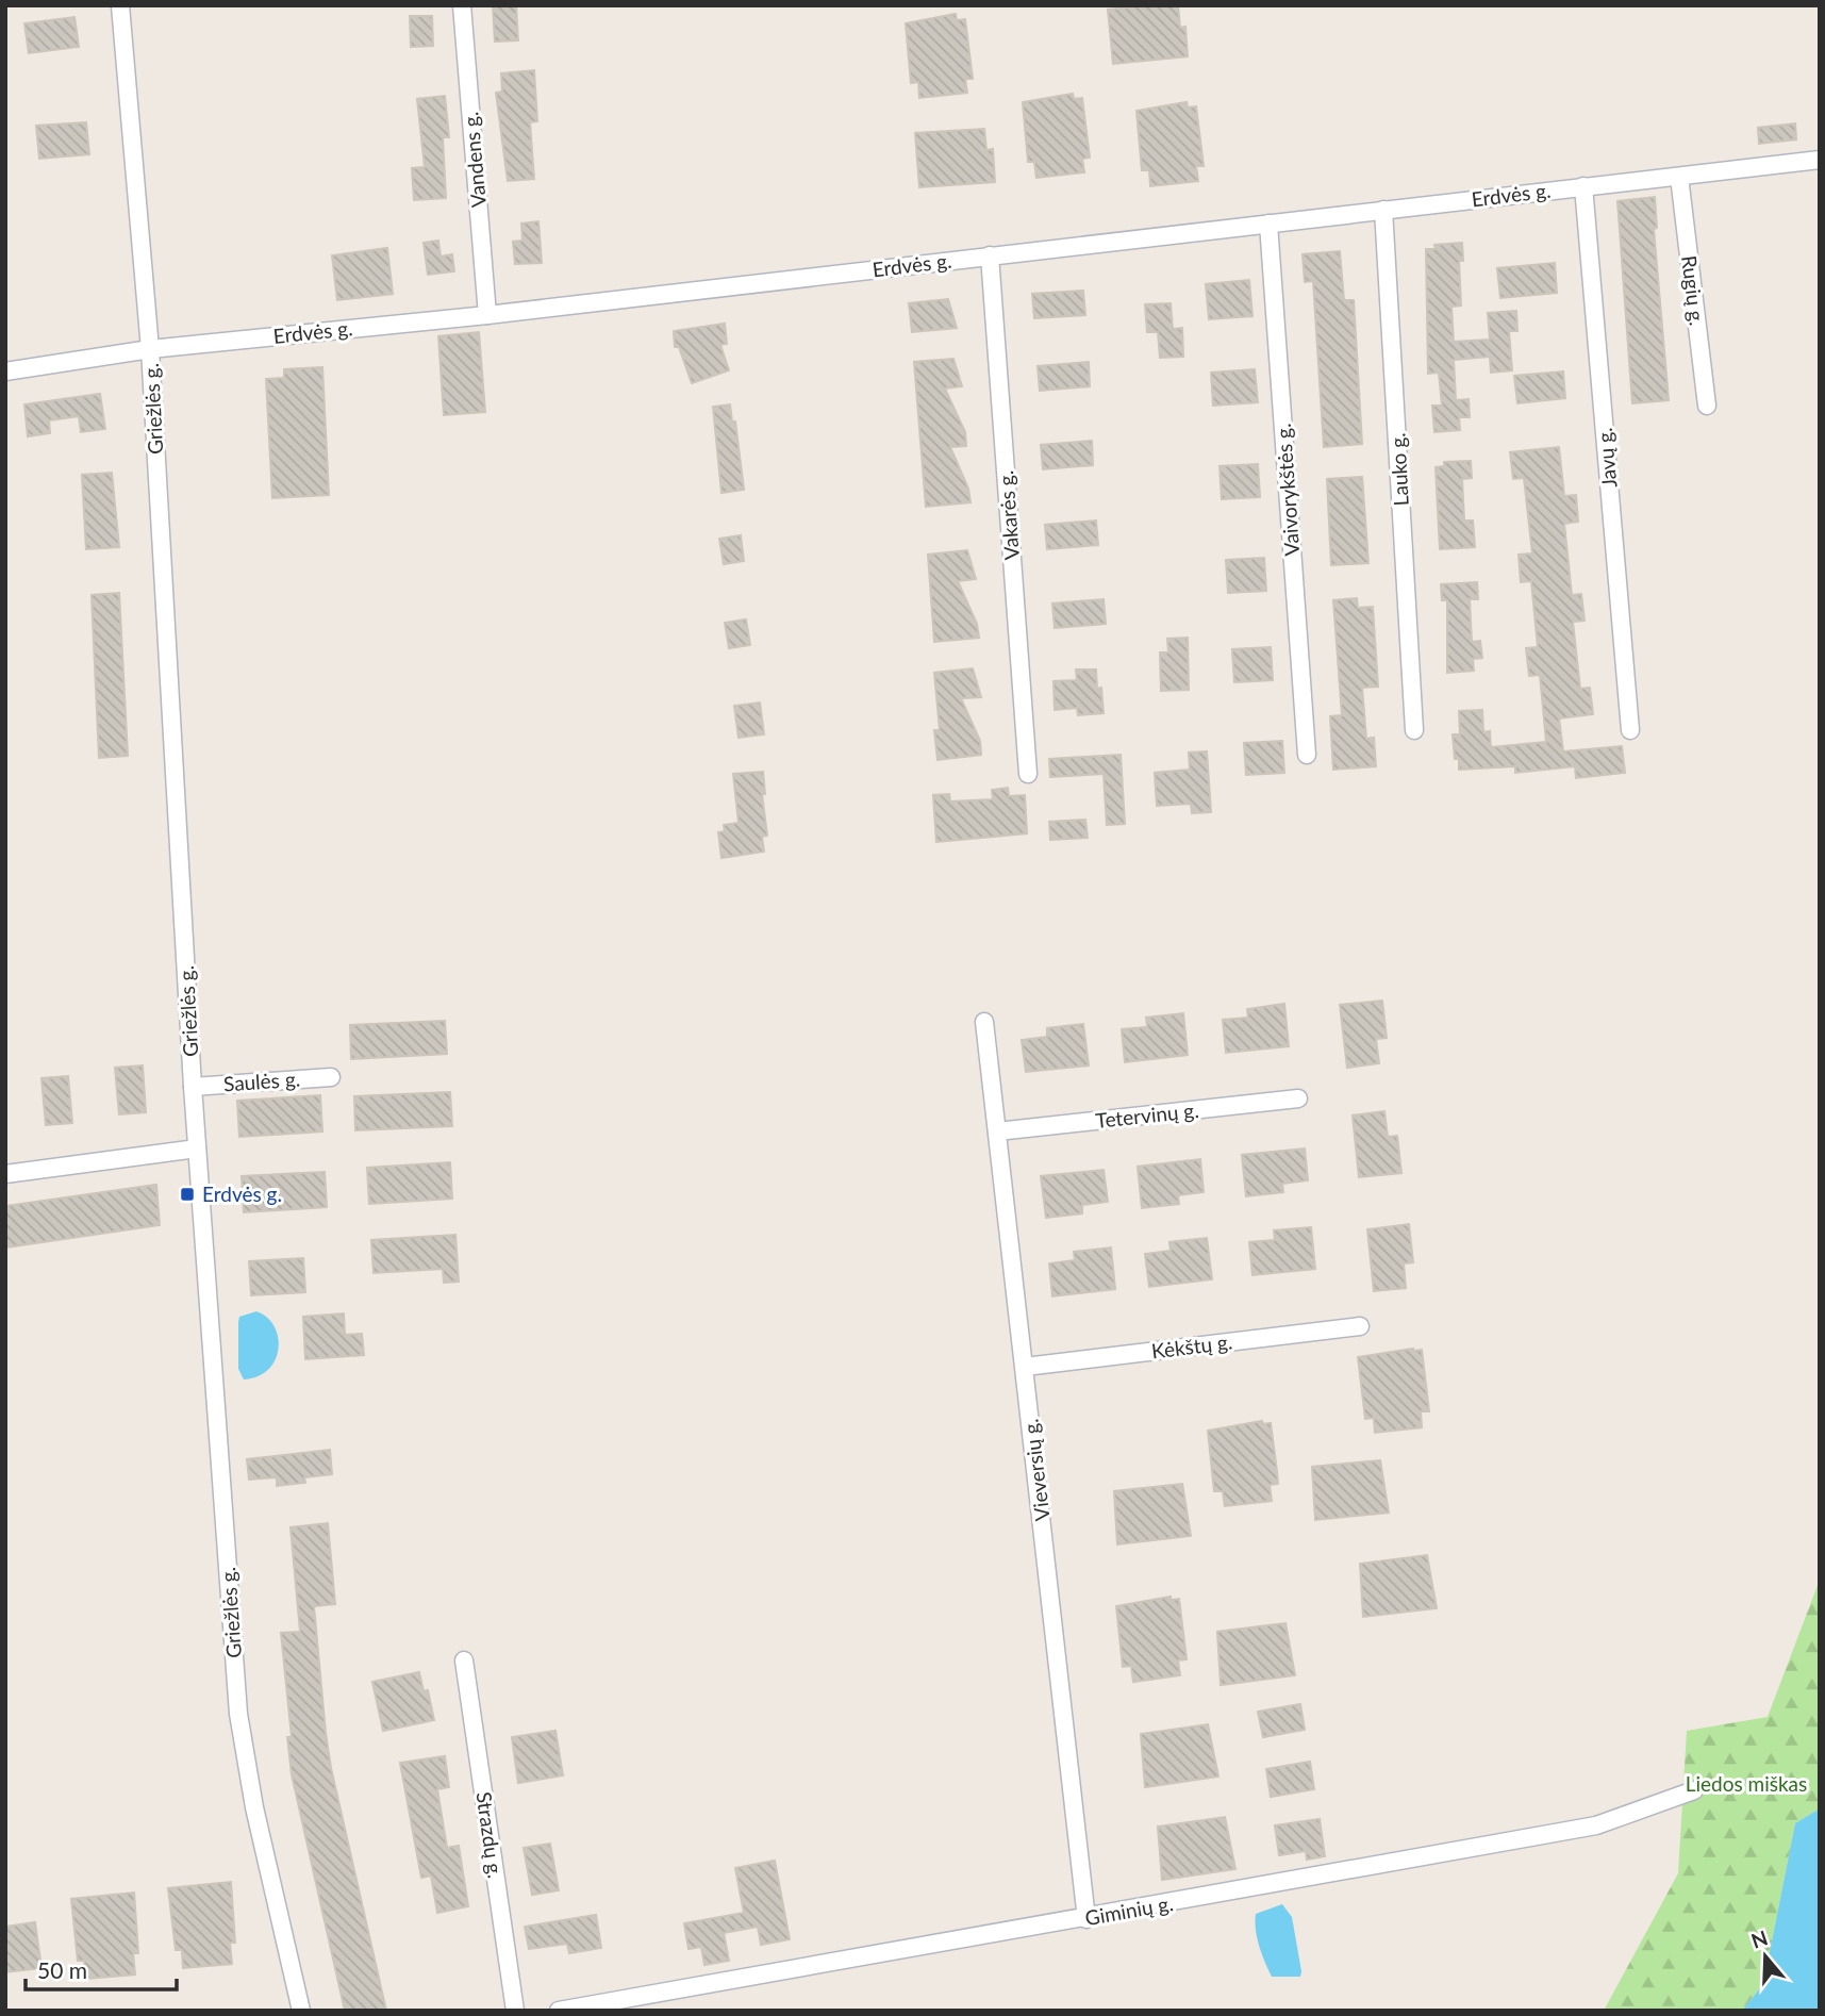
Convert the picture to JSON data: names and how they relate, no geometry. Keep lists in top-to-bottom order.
{
  "streets": {
    "street": [
      "Vandens g.",
      "Erdvės g.",
      "Rugių g.",
      "Griežlės g.",
      "Javų g.",
      "Lauko g.",
      "Vaivorykštės g.",
      "Vakarės g.",
      "Saulės g.",
      "Tetervinų g.",
      "Kėkštų g.",
      "Vieversių g.",
      "Strazdų g.",
      "Giminių g."
    ]
  },
  "crossings": [
    ["Vandens g.", "Erdvės g."],
    ["Erdvės g.", "Rugių g."],
    ["Erdvės g.", "Griežlės g."],
    ["Erdvės g.", "Javų g."],
    ["Erdvės g.", "Lauko g."],
    ["Erdvės g.", "Vaivorykštės g."],
    ["Erdvės g.", "Vakarės g."],
    ["Griežlės g.", "Saulės g."],
    ["Tetervinų g.", "Vieversių g."],
    ["Kėkštų g.", "Vieversių g."],
    ["Vieversių g.", "Giminių g."]
  ],
  "parks": ["Liedos miškas"],
  "places": {
    "transit": ["Erdvės g."]
  },
  "scale_bar": "50 m",
  "north": "top"
}
